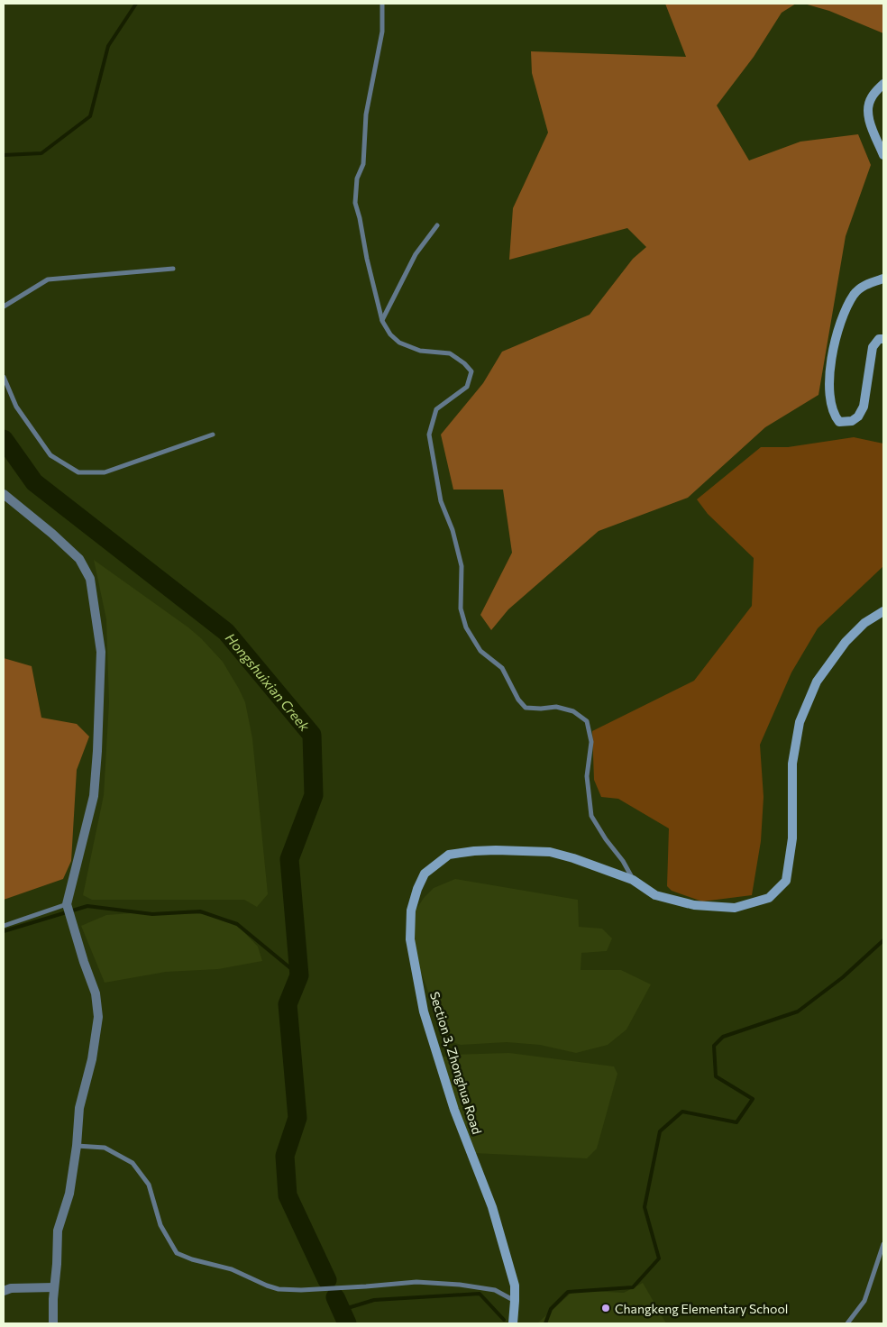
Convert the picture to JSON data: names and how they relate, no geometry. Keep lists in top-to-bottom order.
{
  "streets": {
    "main road": ["Section 3, Zhonghua Road"]
  },
  "water": ["Hongshuixian Creek"],
  "places": ["Changkeng Elementary School"]
}
